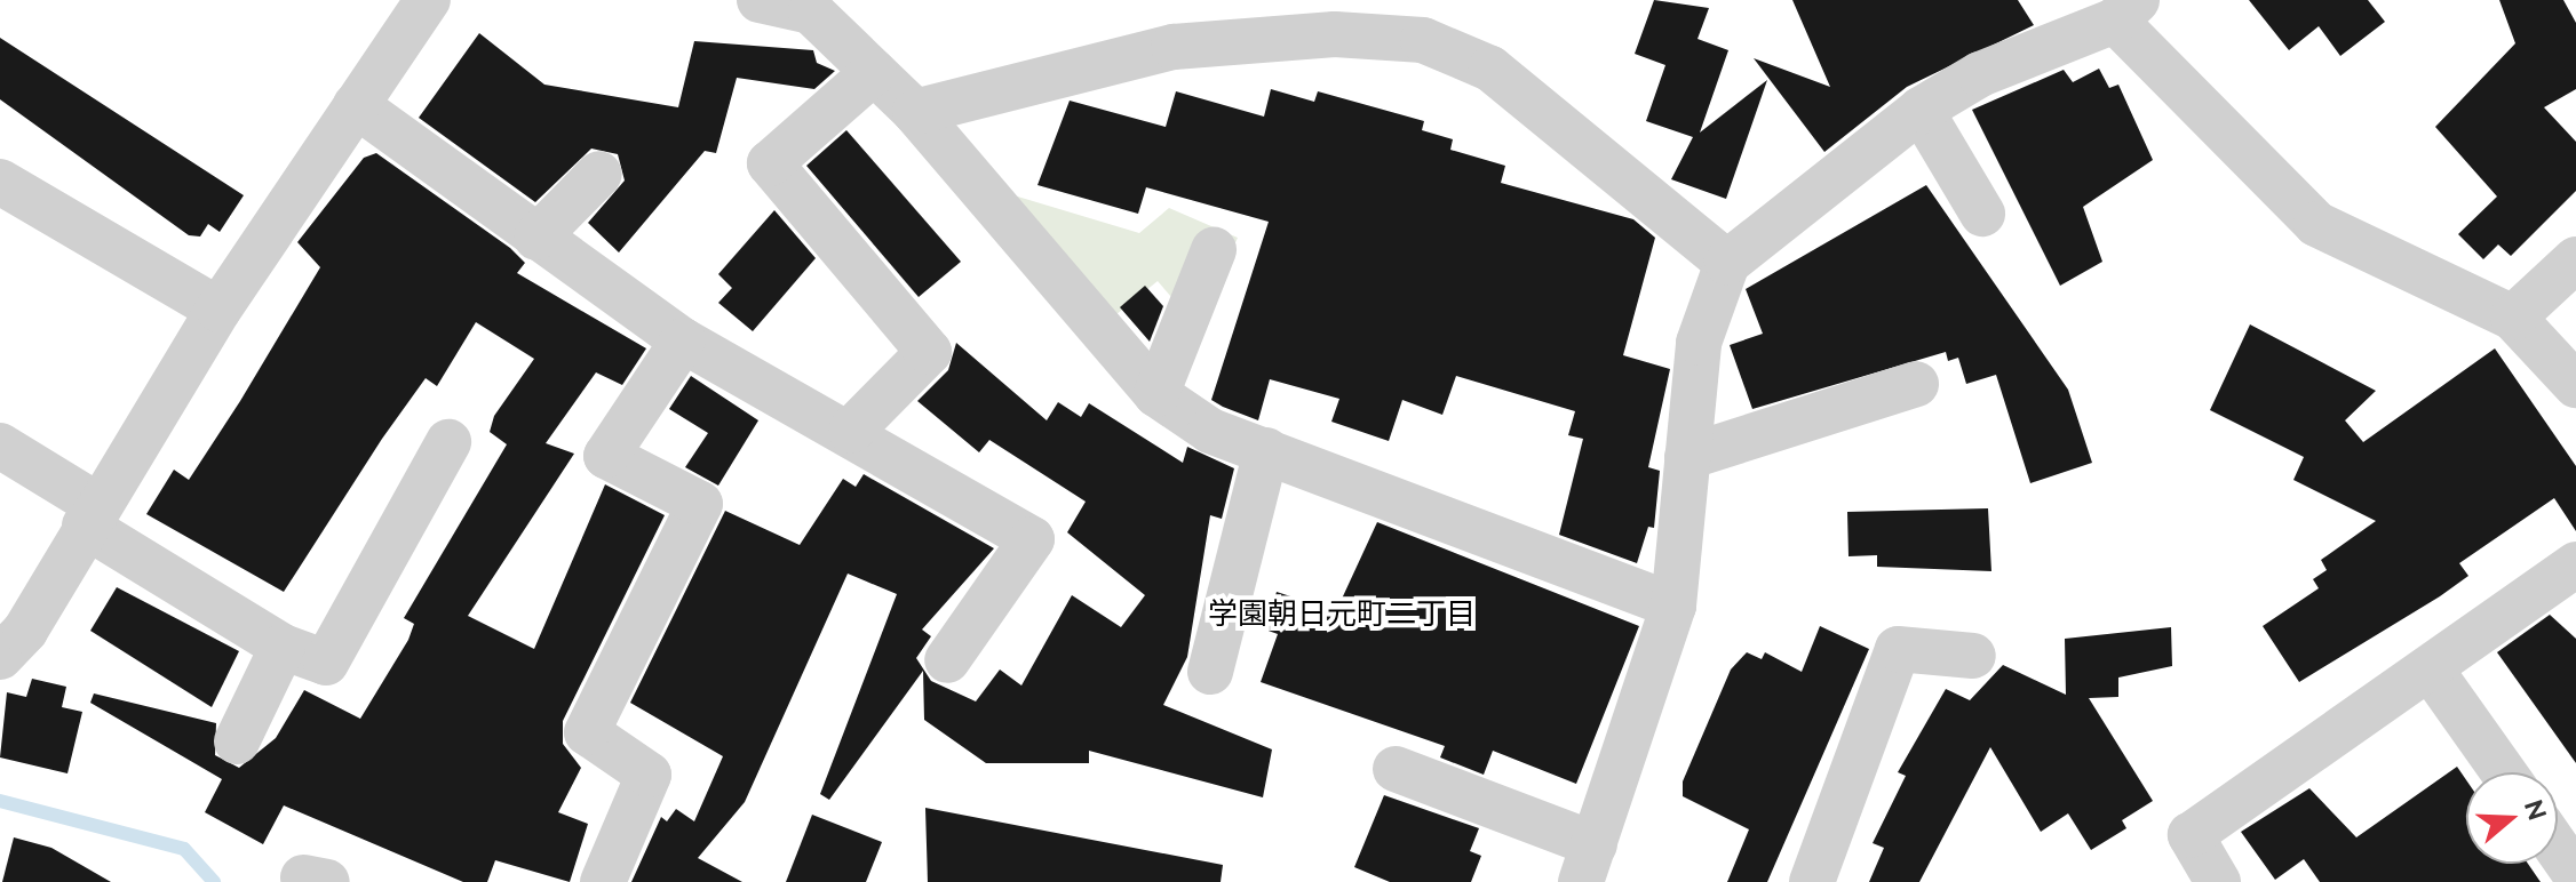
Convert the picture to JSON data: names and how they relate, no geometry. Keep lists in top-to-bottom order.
{
  "districts": ["学園朝日元町二丁目"],
  "north": "right"
}
